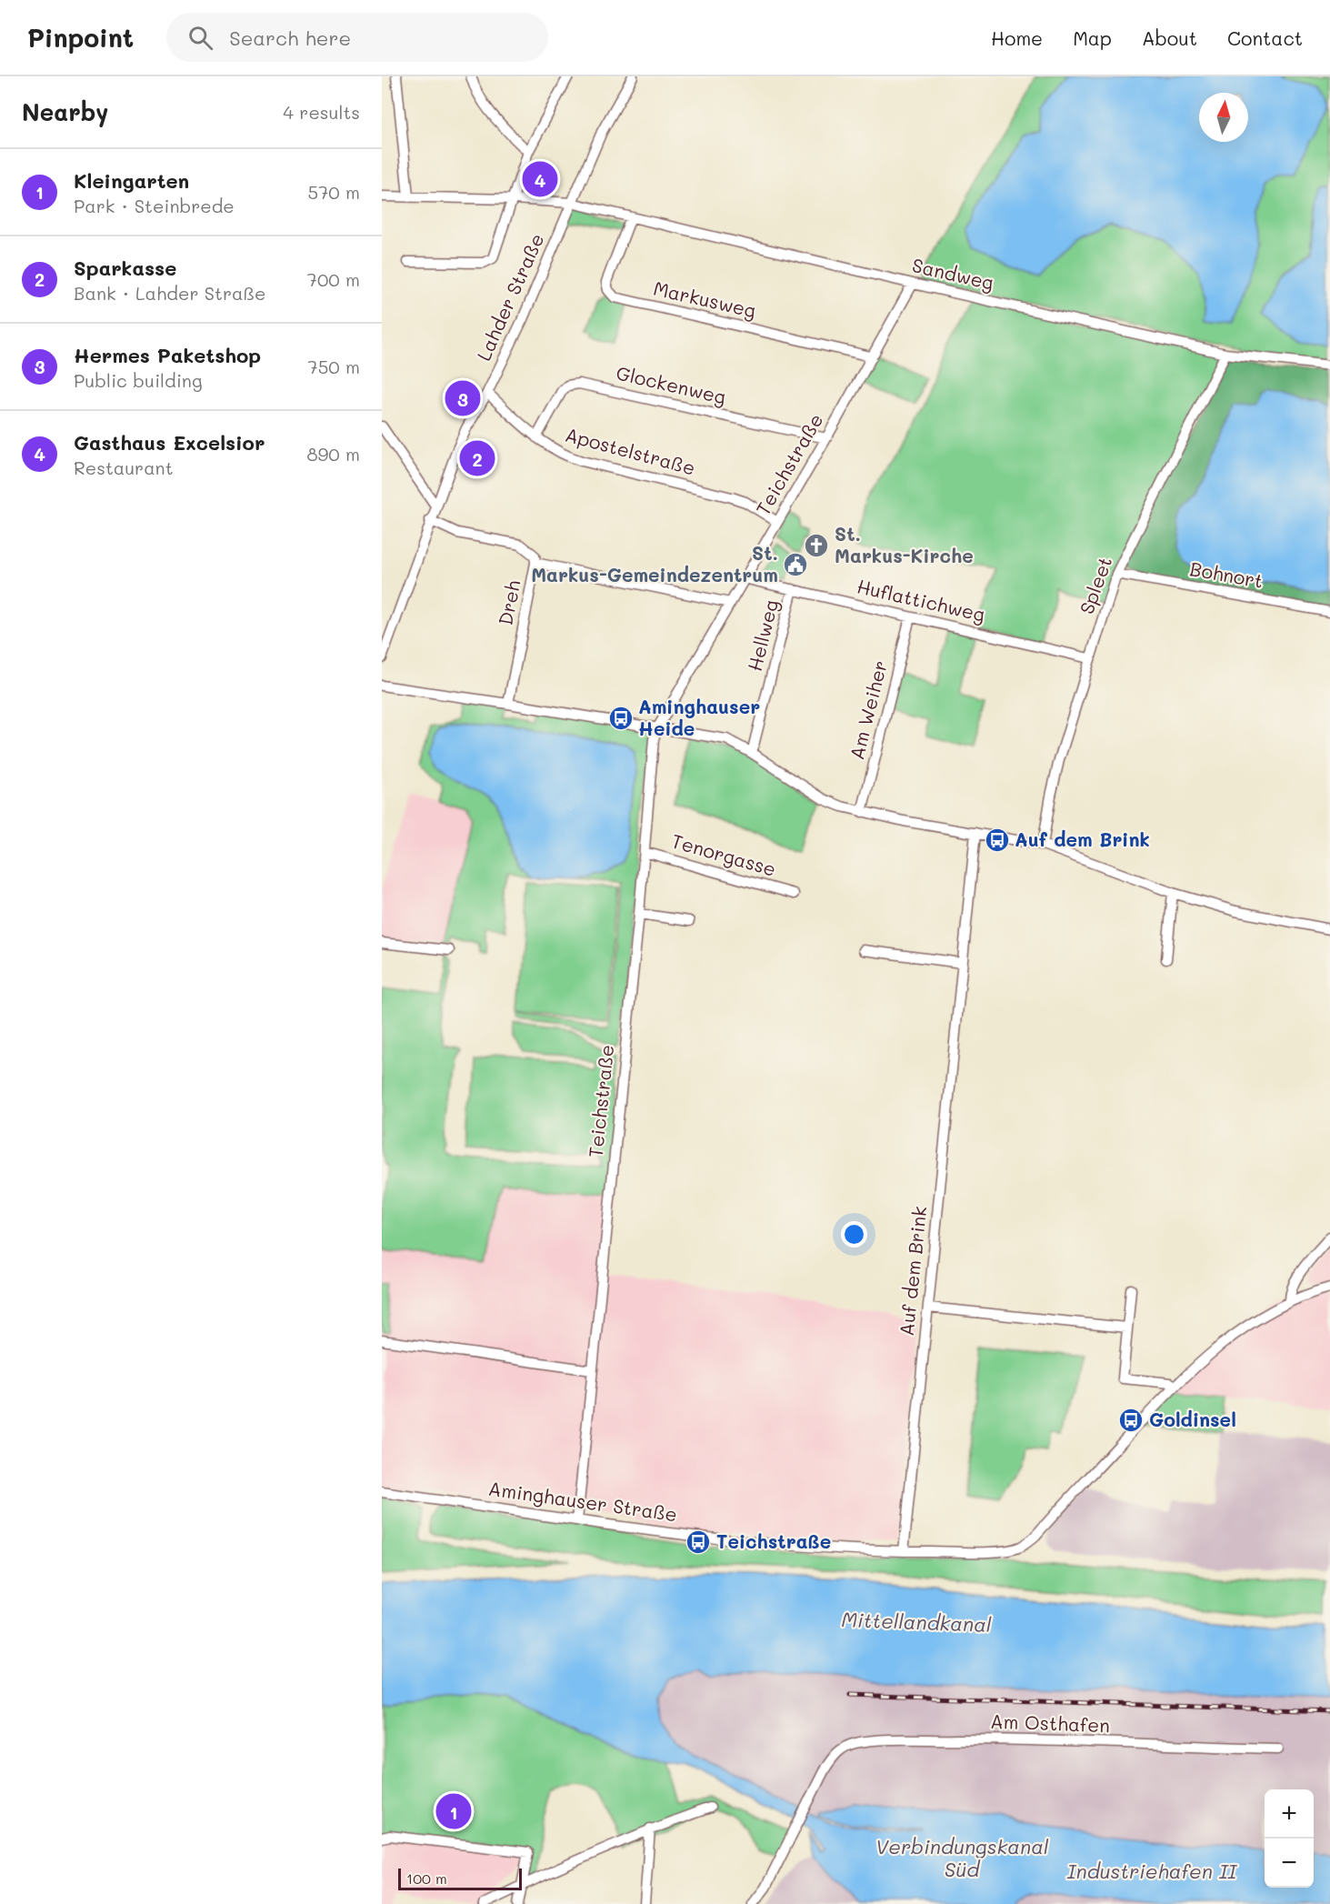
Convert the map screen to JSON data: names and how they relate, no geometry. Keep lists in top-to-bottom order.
{
  "streets": {
    "street": [
      "Sandweg",
      "Lahder Straße",
      "Markusweg",
      "Glockenweg",
      "Apostelstraße",
      "Teichstraße",
      "Bohnort",
      "Spleet",
      "Huflattichweg",
      "Dreh",
      "Hellweg",
      "Am Weiher",
      "Tenorgasse",
      "Auf dem Brink",
      "Aminghauser Straße",
      "Am Osthafen"
    ]
  },
  "crossings": [
    ["Sandweg", "Lahder Straße"],
    ["Sandweg", "Markusweg"],
    ["Sandweg", "Teichstraße"],
    ["Sandweg", "Spleet"],
    ["Lahder Straße", "Apostelstraße"],
    ["Lahder Straße", "Dreh"],
    ["Markusweg", "Teichstraße"],
    ["Glockenweg", "Apostelstraße"],
    ["Glockenweg", "Teichstraße"],
    ["Apostelstraße", "Teichstraße"],
    ["Teichstraße", "Huflattichweg"],
    ["Teichstraße", "Tenorgasse"],
    ["Teichstraße", "Aminghauser Straße"],
    ["Bohnort", "Spleet"],
    ["Spleet", "Huflattichweg"],
    ["Huflattichweg", "Hellweg"],
    ["Huflattichweg", "Am Weiher"],
    ["Auf dem Brink", "Aminghauser Straße"]
  ],
  "water": ["Mittellandkanal", "Verbindungskanal Süd", "Industriehafen II"],
  "places": {
    "church": ["St. Markus-Kirche"],
    "public building": ["St. Markus-Gemeindezentrum"],
    "bus stop": [
      "Aminghauser Heide",
      "Auf dem Brink",
      "Goldinsel",
      "Teichstraße"
    ]
  },
  "scale_bar": "100 m",
  "north": "top",
  "page": {
    "header": "Pinpoint",
    "search": "Search here",
    "nav": [
      "Home",
      "Map",
      "About",
      "Contact"
    ],
    "heading": ["Nearby", "4 results"],
    "list": [
      {
        "mark": "1",
        "name": "Kleingarten",
        "note": "Park · Steinbrede",
        "value": "570 m"
      },
      {
        "mark": "2",
        "name": "Sparkasse",
        "note": "Bank · Lahder Straße",
        "value": "700 m"
      },
      {
        "mark": "3",
        "name": "Hermes Paketshop",
        "note": "Public building",
        "value": "750 m"
      },
      {
        "mark": "4",
        "name": "Gasthaus Excelsior",
        "note": "Restaurant",
        "value": "890 m"
      }
    ],
    "pins": [
      "4",
      "3",
      "2",
      "1"
    ],
    "map_buttons": ["+", "−"],
    "scale": "100 m"
  }
}
